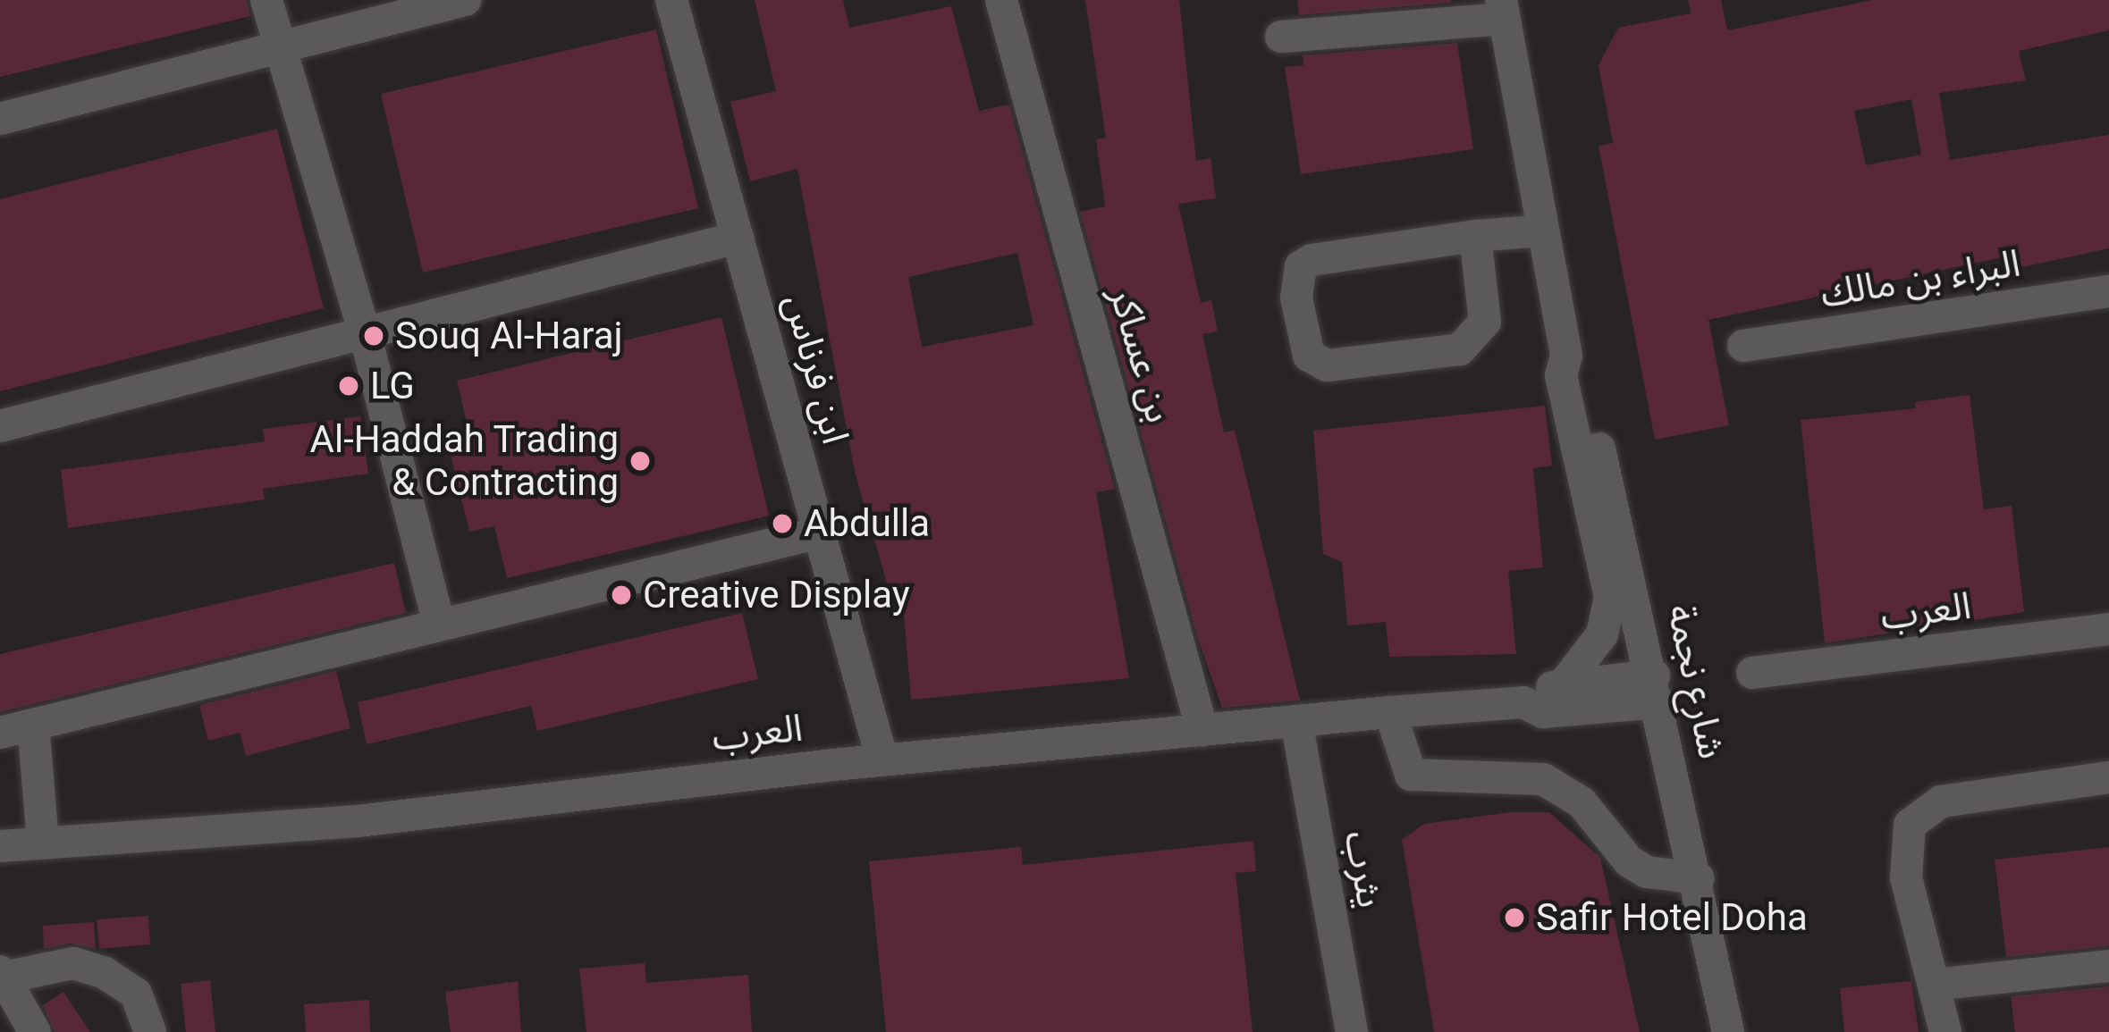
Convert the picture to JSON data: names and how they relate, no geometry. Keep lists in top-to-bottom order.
{
  "streets": {
    "street": [
      "البراء بن مالك",
      "بن عساكر",
      "ابن فرناس",
      "العرب",
      "شارع نجمة",
      "يثرب"
    ]
  },
  "crossings": [
    ["بن عساكر", "العرب"],
    ["ابن فرناس", "العرب"],
    ["العرب", "شارع نجمة"],
    ["العرب", "يثرب"]
  ],
  "places": [
    "Souq Al-Haraj",
    "LG",
    "Al-Haddah Trading & Contracting",
    "Abdulla",
    "Creative Display",
    "Safir Hotel Doha"
  ]
}
